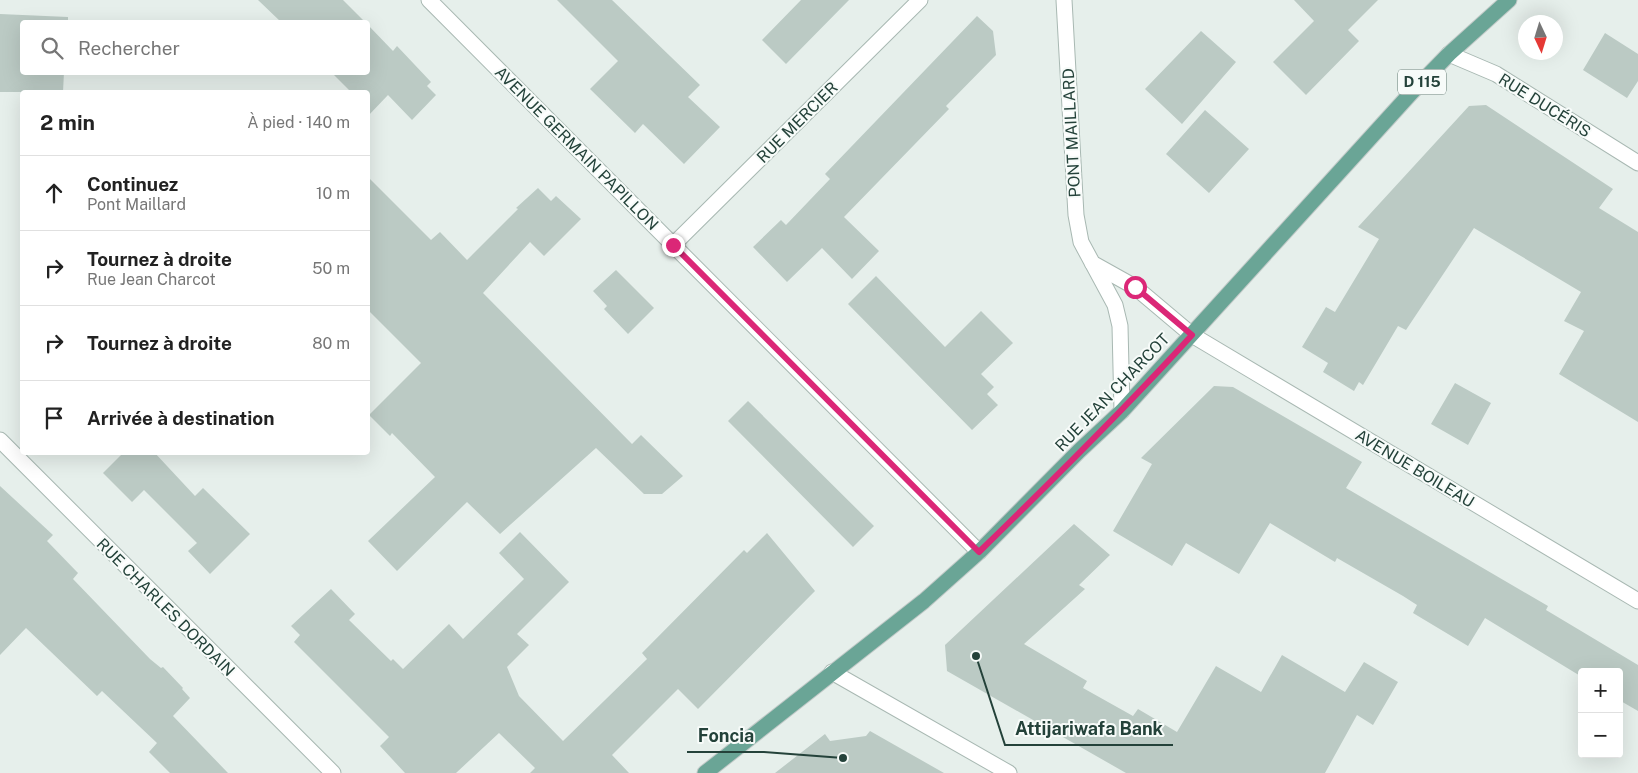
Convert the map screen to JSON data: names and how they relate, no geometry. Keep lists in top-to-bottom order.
{
  "streets": {
    "main road": ["D 115", "RUE JEAN CHARCOT"],
    "street": [
      "RUE DUCÉRIS",
      "RUE MERCIER",
      "PONT MAILLARD",
      "AVENUE GERMAIN PAPILLON",
      "AVENUE BOILEAU",
      "RUE CHARLES DORDAIN"
    ]
  },
  "crossings": [
    ["RUE DUCÉRIS", "RUE JEAN CHARCOT"],
    ["RUE MERCIER", "AVENUE GERMAIN PAPILLON"],
    ["PONT MAILLARD", "RUE JEAN CHARCOT"],
    ["AVENUE GERMAIN PAPILLON", "RUE JEAN CHARCOT"],
    ["RUE JEAN CHARCOT", "AVENUE BOILEAU"]
  ],
  "places": ["Attijariwafa Bank", "Foncia"],
  "north": "bottom",
  "page": {
    "search": "Rechercher",
    "heading": ["2 min", "À pied · 140 m"],
    "list": [
      ["Continuez", "Pont Maillard", "10 m"],
      ["Tournez à droite", "Rue Jean Charcot", "50 m"],
      ["Tournez à droite", "80 m"],
      "Arrivée à destination"
    ],
    "map_buttons": ["+", "−"]
  }
}
